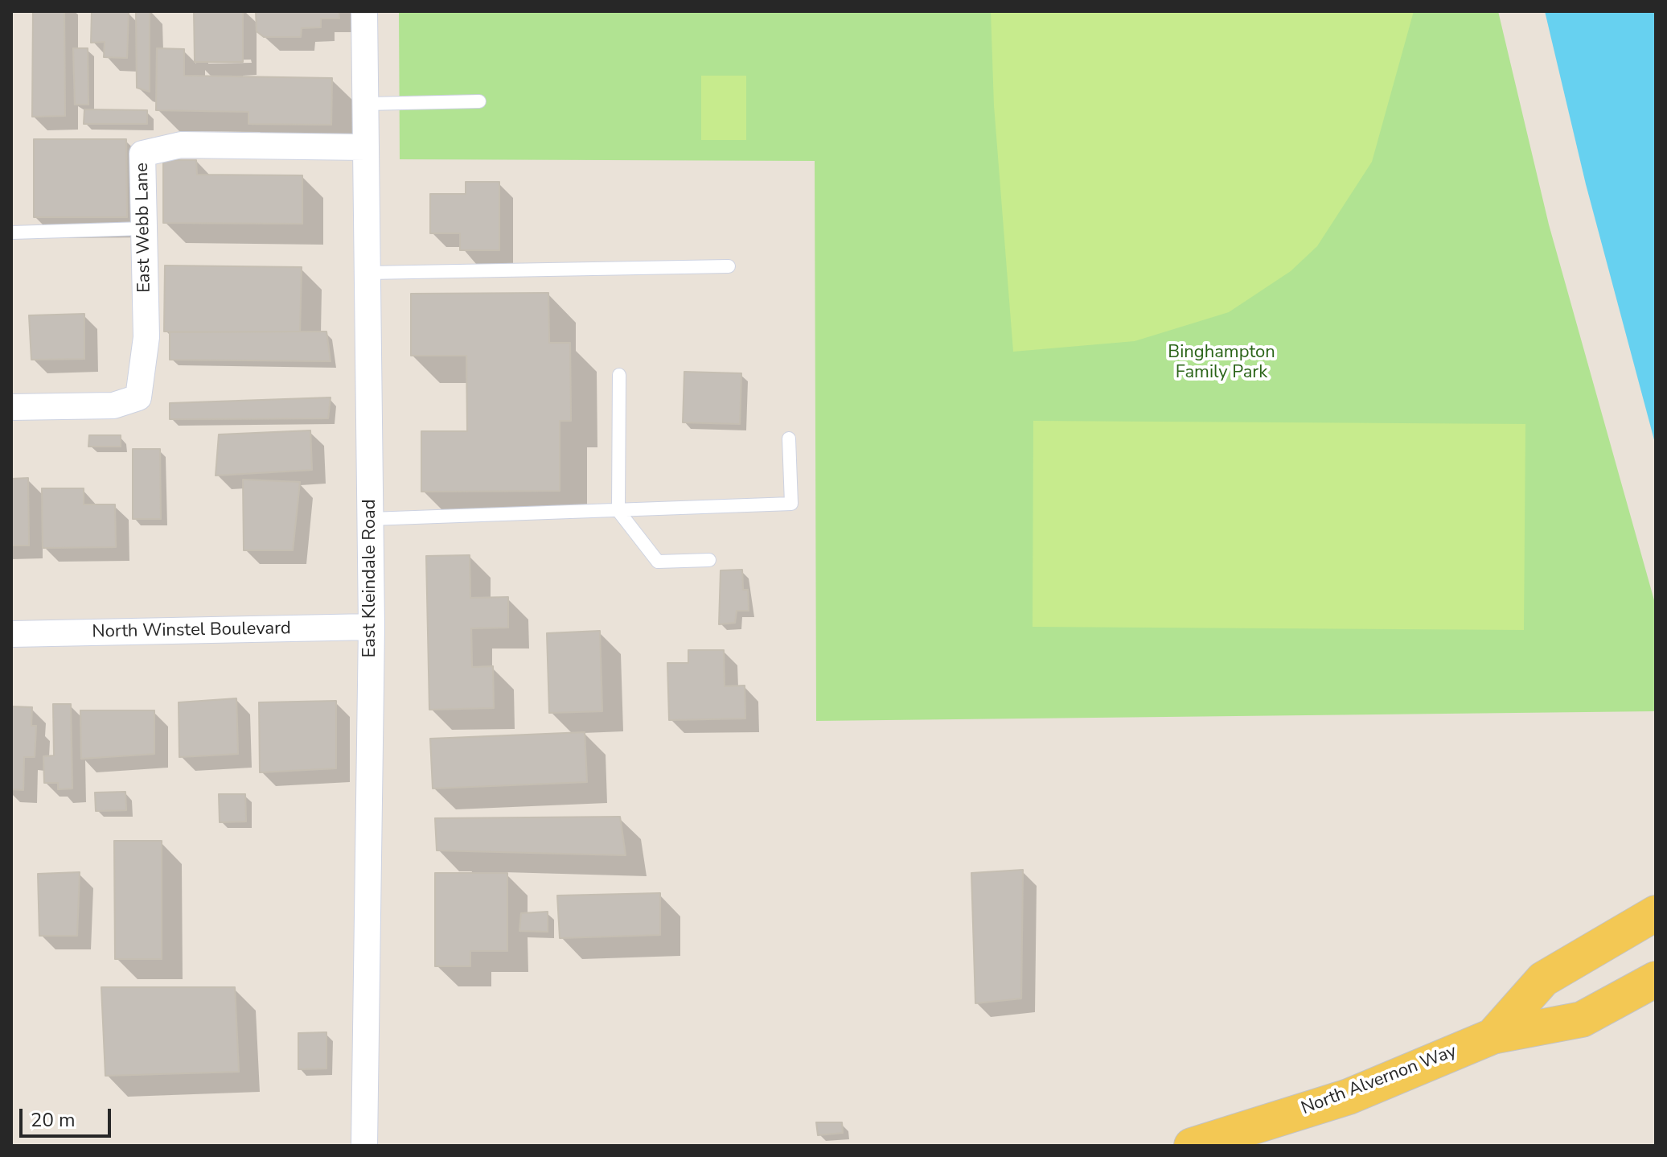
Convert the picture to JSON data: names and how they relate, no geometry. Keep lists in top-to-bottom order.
{
  "streets": {
    "main road": ["North Alvernon Way"],
    "street": ["East Webb Lane", "East Kleindale Road", "North Winstel Boulevard"]
  },
  "crossings": [
    ["East Webb Lane", "East Kleindale Road"],
    ["East Kleindale Road", "North Winstel Boulevard"]
  ],
  "parks": ["Binghampton Family Park"],
  "scale_bar": "20 m"
}
